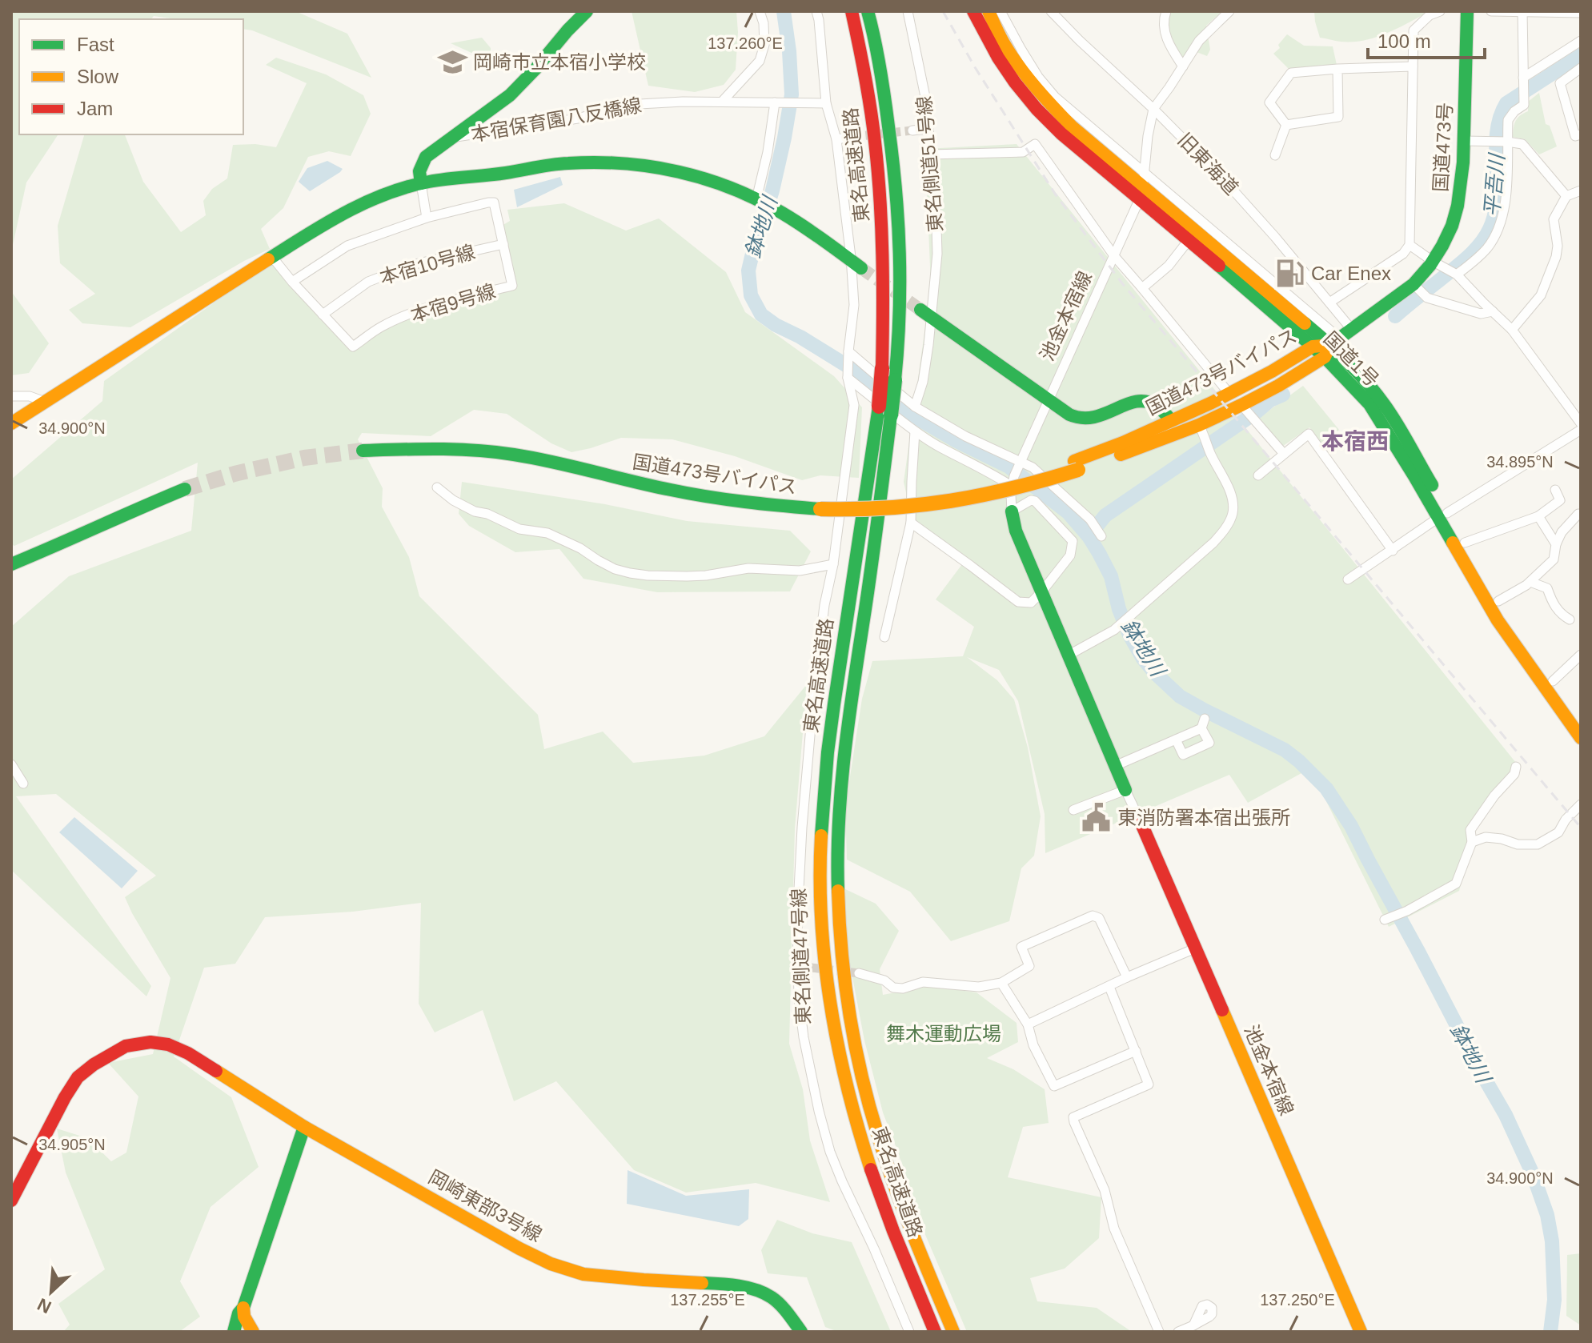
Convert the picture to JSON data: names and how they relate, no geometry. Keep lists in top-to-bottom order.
{
  "streets": {
    "main road": [
      "国道473号",
      "東名高速道路",
      "池金本宿線",
      "国道1号",
      "国道473号バイパス",
      "岡崎東部3号線"
    ],
    "street": [
      "本宿保育園八反橋線",
      "東名側道51号線",
      "旧東海道",
      "本宿10号線",
      "本宿9号線",
      "東名側道47号線"
    ]
  },
  "crossings": [
    ["本宿保育園八反橋線", "東名側道47号線"],
    ["国道473号", "旧東海道"],
    ["国道473号", "国道1号"],
    ["国道473号", "国道473号バイパス"],
    ["旧東海道", "池金本宿線"],
    ["旧東海道", "国道1号"],
    ["旧東海道", "国道473号バイパス"],
    ["本宿10号線", "本宿9号線"],
    ["池金本宿線", "国道1号"],
    ["国道1号", "国道473号バイパス"]
  ],
  "districts": ["本宿西"],
  "water": ["平吾川", "鉢地川"],
  "parks": ["舞木運動広場"],
  "places": {
    "school or university": ["岡崎市立本宿小学校"],
    "fuel station": ["Car Enex"],
    "public building": ["東消防署本宿出張所"]
  },
  "legend": ["Fast", "Slow", "Jam"],
  "scale_bar": "100 m",
  "north": "bottom left",
  "coordinates": [
    "137.260°E",
    "34.900°N",
    "34.895°N",
    "34.905°N",
    "137.255°E",
    "137.250°E"
  ]
}
